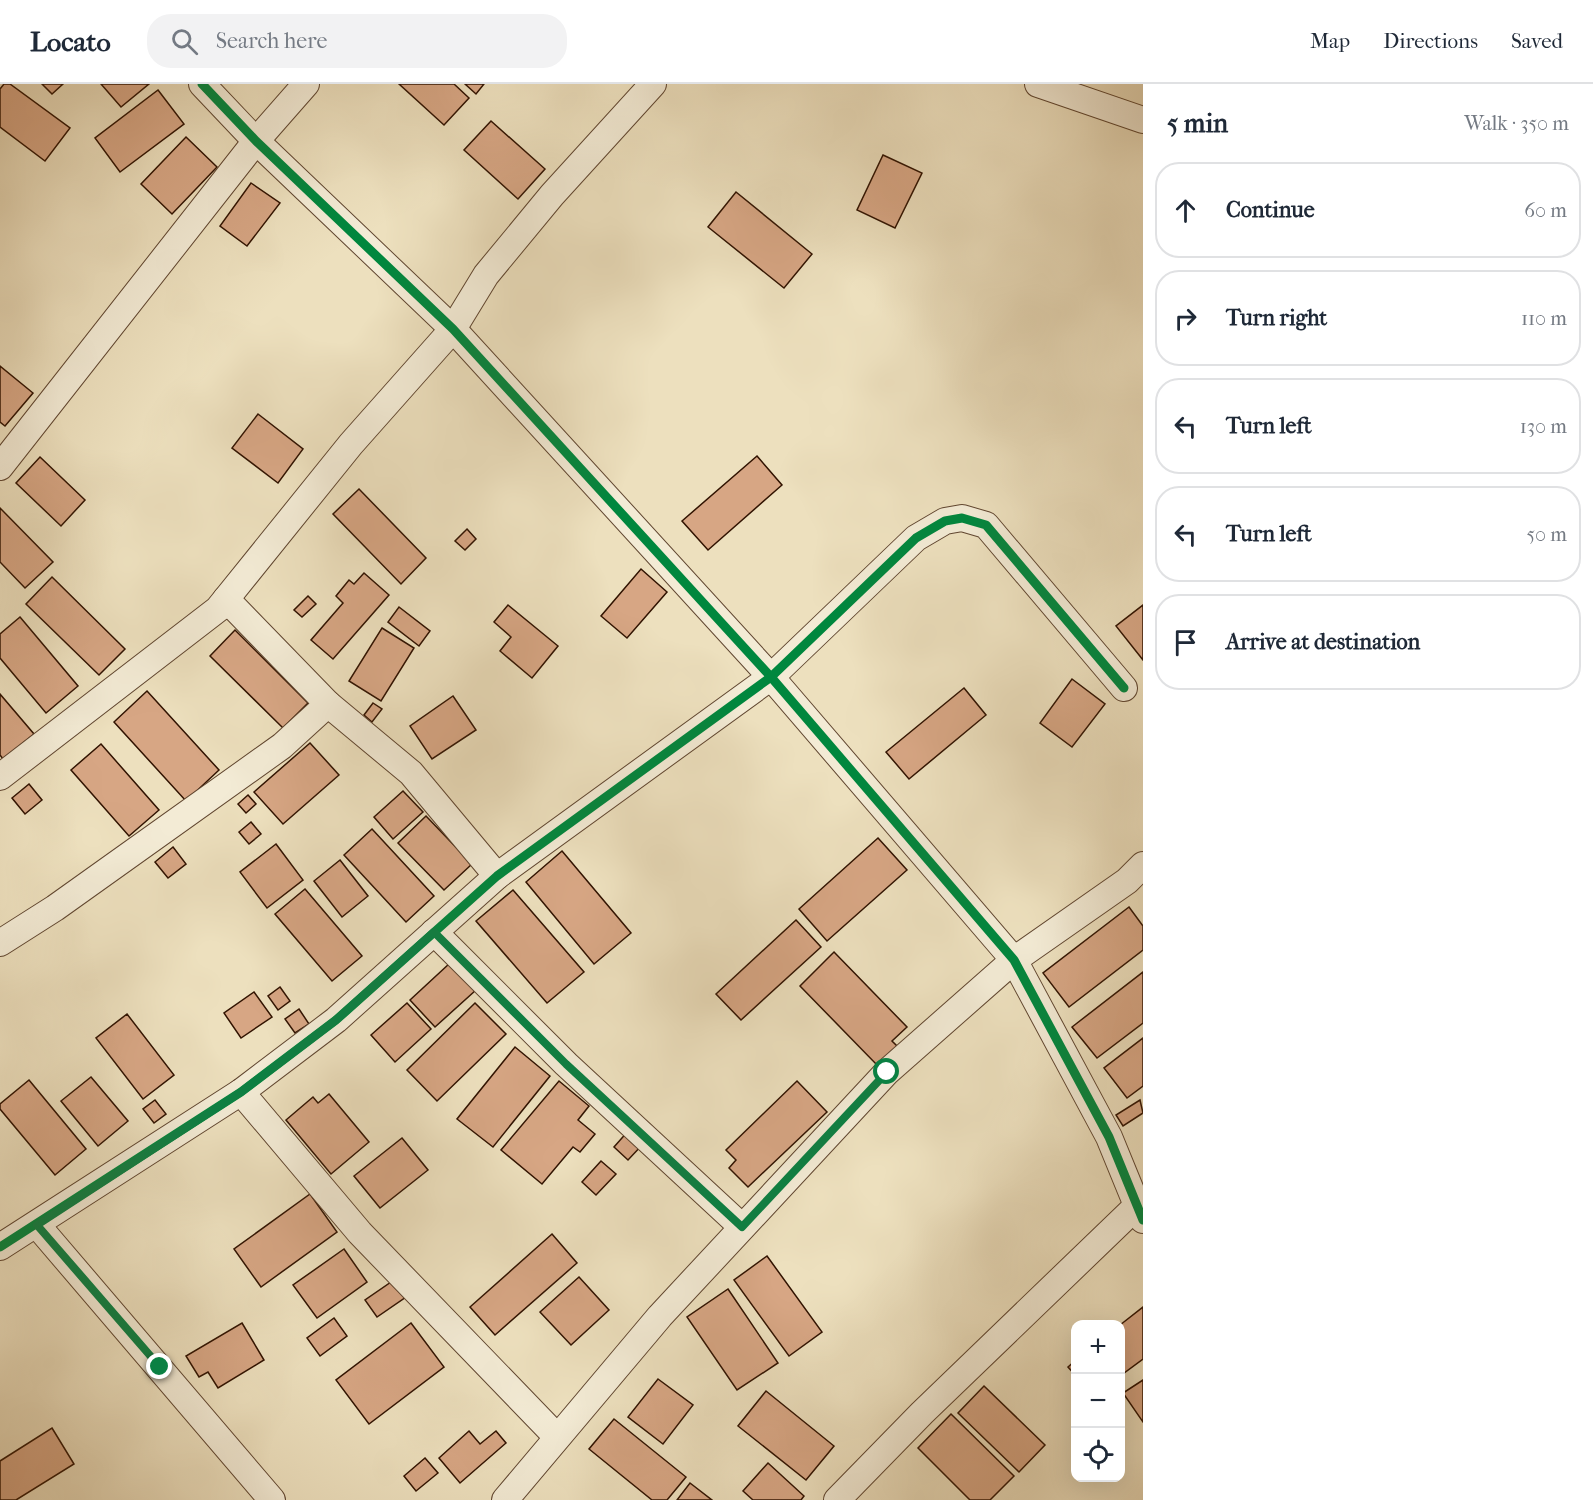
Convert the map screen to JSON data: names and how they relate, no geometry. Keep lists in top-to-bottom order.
{
  "page": {
    "header": "Locato",
    "search": "Search here",
    "nav": ["Map", "Directions", "Saved"],
    "heading": ["5 min", "Walk · 350 m"],
    "list": [
      ["Continue", "60 m"],
      ["Turn right", "110 m"],
      ["Turn left", "130 m"],
      ["Turn left", "50 m"],
      "Arrive at destination"
    ],
    "map_buttons": ["+", "−"]
  }
}
